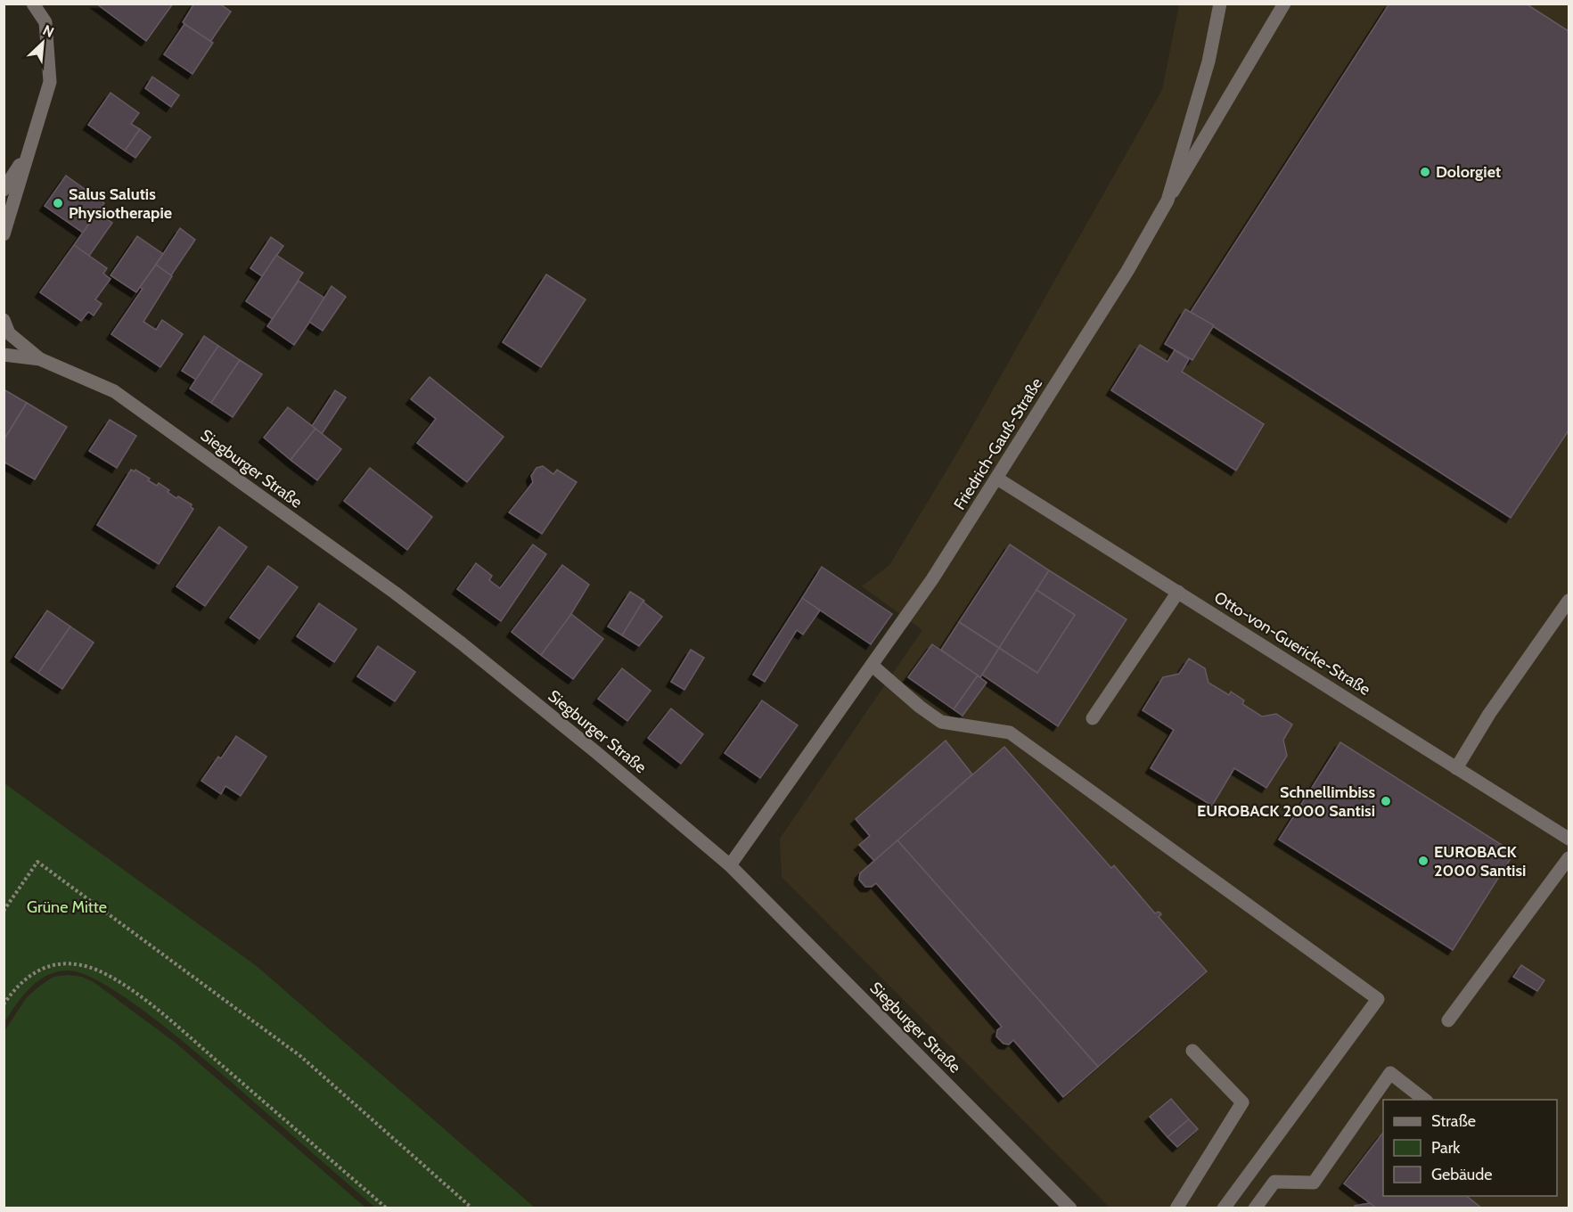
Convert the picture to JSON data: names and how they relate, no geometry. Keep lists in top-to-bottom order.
{
  "streets": {
    "street": ["Friedrich-Gauß-Straße", "Siegburger Straße", "Otto-von-Guericke-Straße"]
  },
  "crossings": [
    ["Friedrich-Gauß-Straße", "Siegburger Straße"],
    ["Friedrich-Gauß-Straße", "Otto-von-Guericke-Straße"]
  ],
  "parks": ["Grüne Mitte"],
  "places": [
    "Dolorgiet",
    "Salus Salutis Physiotherapie",
    "Schnellimbiss EUROBACK 2000 Santisi",
    "EUROBACK 2000 Santisi"
  ],
  "legend": ["Straße", "Park", "Gebäude"],
  "north": "top right"
}
